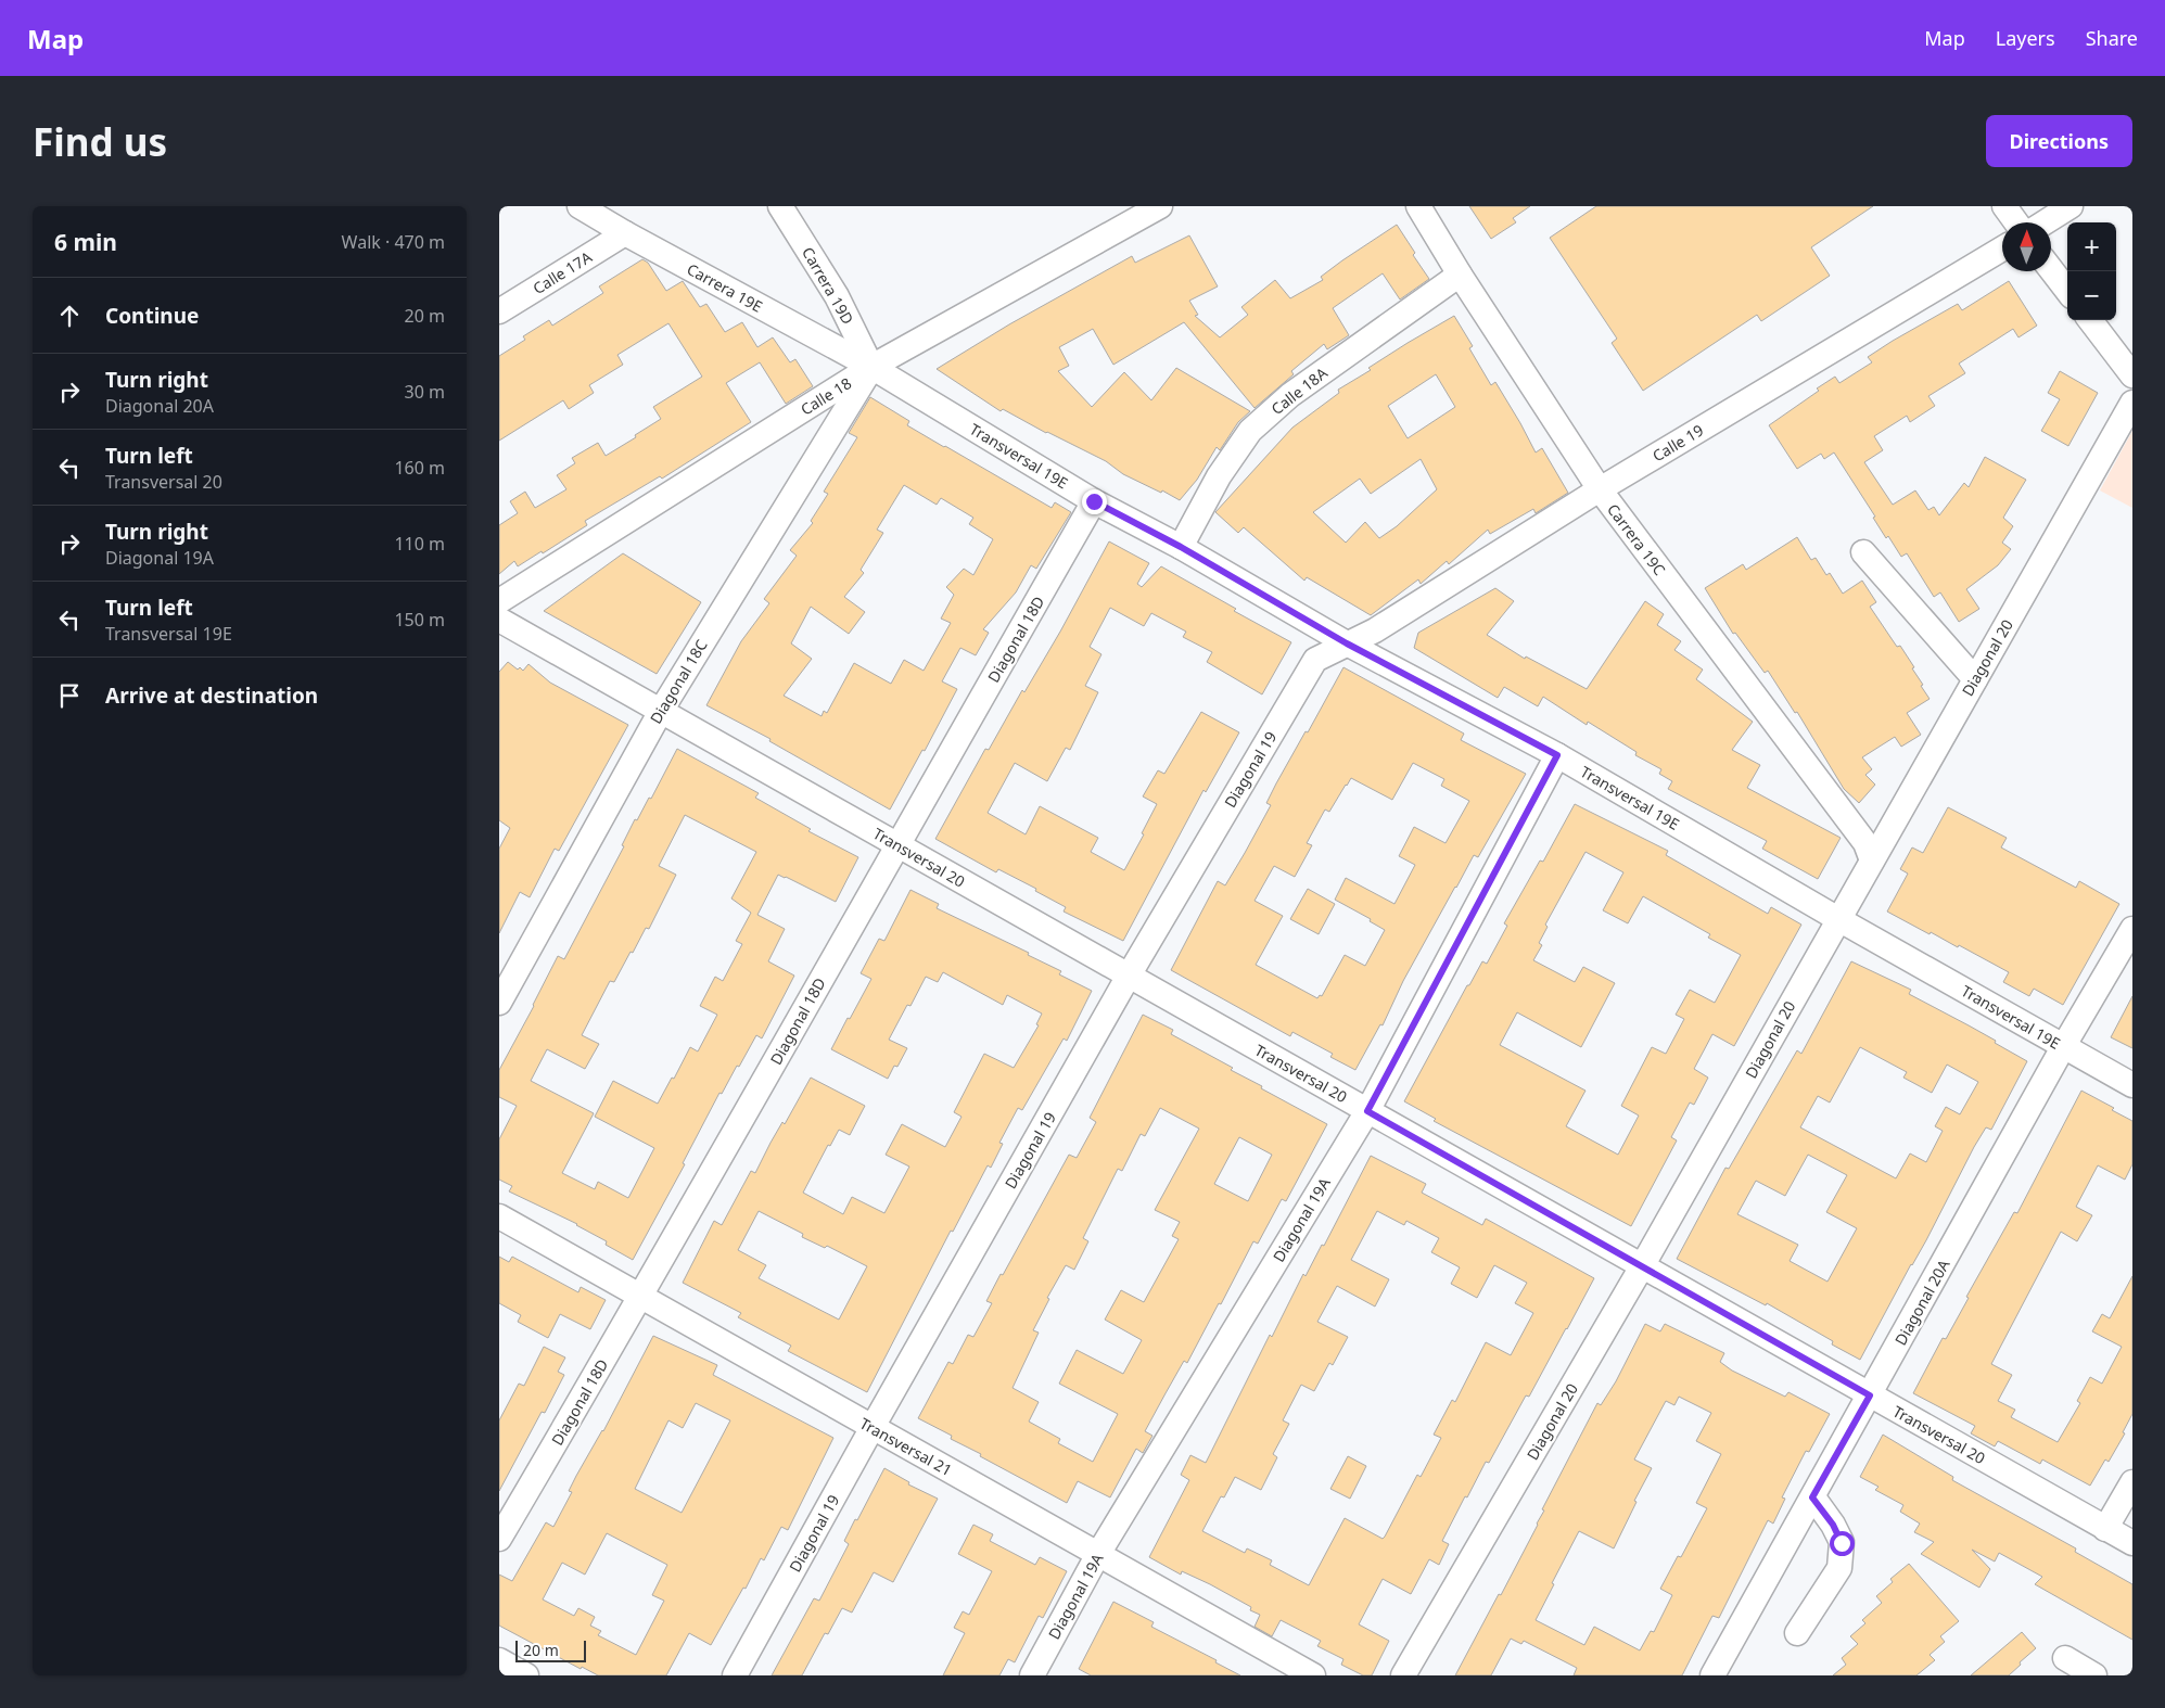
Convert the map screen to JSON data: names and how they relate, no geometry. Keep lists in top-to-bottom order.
{
  "streets": {
    "street": [
      "Calle 17A",
      "Carrera 19D",
      "Carrera 19E",
      "Calle 18A",
      "Calle 18",
      "Calle 19",
      "Transversal 19E",
      "Carrera 19C",
      "Diagonal 18D",
      "Diagonal 20",
      "Diagonal 18C",
      "Diagonal 19",
      "Transversal 20",
      "Diagonal 19A",
      "Diagonal 20A",
      "Transversal 21"
    ]
  },
  "crossings": [
    ["Calle 17A", "Carrera 19E"],
    ["Carrera 19D", "Carrera 19E"],
    ["Carrera 19D", "Calle 18"],
    ["Carrera 19D", "Transversal 19E"],
    ["Carrera 19D", "Diagonal 18C"],
    ["Carrera 19E", "Calle 18"],
    ["Carrera 19E", "Transversal 19E"],
    ["Carrera 19E", "Diagonal 18C"],
    ["Calle 18A", "Transversal 19E"],
    ["Calle 18A", "Carrera 19C"],
    ["Calle 18", "Transversal 19E"],
    ["Calle 18", "Diagonal 18C"],
    ["Calle 19", "Transversal 19E"],
    ["Calle 19", "Carrera 19C"],
    ["Calle 19", "Diagonal 19"],
    ["Transversal 19E", "Diagonal 18D"],
    ["Transversal 19E", "Diagonal 20"],
    ["Transversal 19E", "Diagonal 18C"],
    ["Transversal 19E", "Diagonal 19"],
    ["Transversal 19E", "Diagonal 19A"],
    ["Transversal 19E", "Diagonal 20A"],
    ["Carrera 19C", "Diagonal 20"],
    ["Diagonal 18D", "Transversal 20"],
    ["Diagonal 18D", "Transversal 21"],
    ["Diagonal 20", "Transversal 20"],
    ["Diagonal 18C", "Transversal 20"],
    ["Diagonal 19", "Transversal 20"],
    ["Diagonal 19", "Transversal 21"],
    ["Transversal 20", "Diagonal 19A"],
    ["Transversal 20", "Diagonal 20A"],
    ["Diagonal 19A", "Transversal 21"]
  ],
  "scale_bar": "20 m",
  "north": "top",
  "page": {
    "header": "Map",
    "nav": ["Map", "Layers", "Share"],
    "buttons": "Directions",
    "title": "Find us",
    "heading": ["6 min", "Walk · 470 m"],
    "map_buttons": ["+", "−"],
    "list": [
      ["Continue", "20 m"],
      ["Turn right", "Diagonal 20A", "30 m"],
      ["Turn left", "Transversal 20", "160 m"],
      ["Turn right", "Diagonal 19A", "110 m"],
      ["Turn left", "Transversal 19E", "150 m"],
      "Arrive at destination"
    ],
    "scale": "20 m"
  }
}
